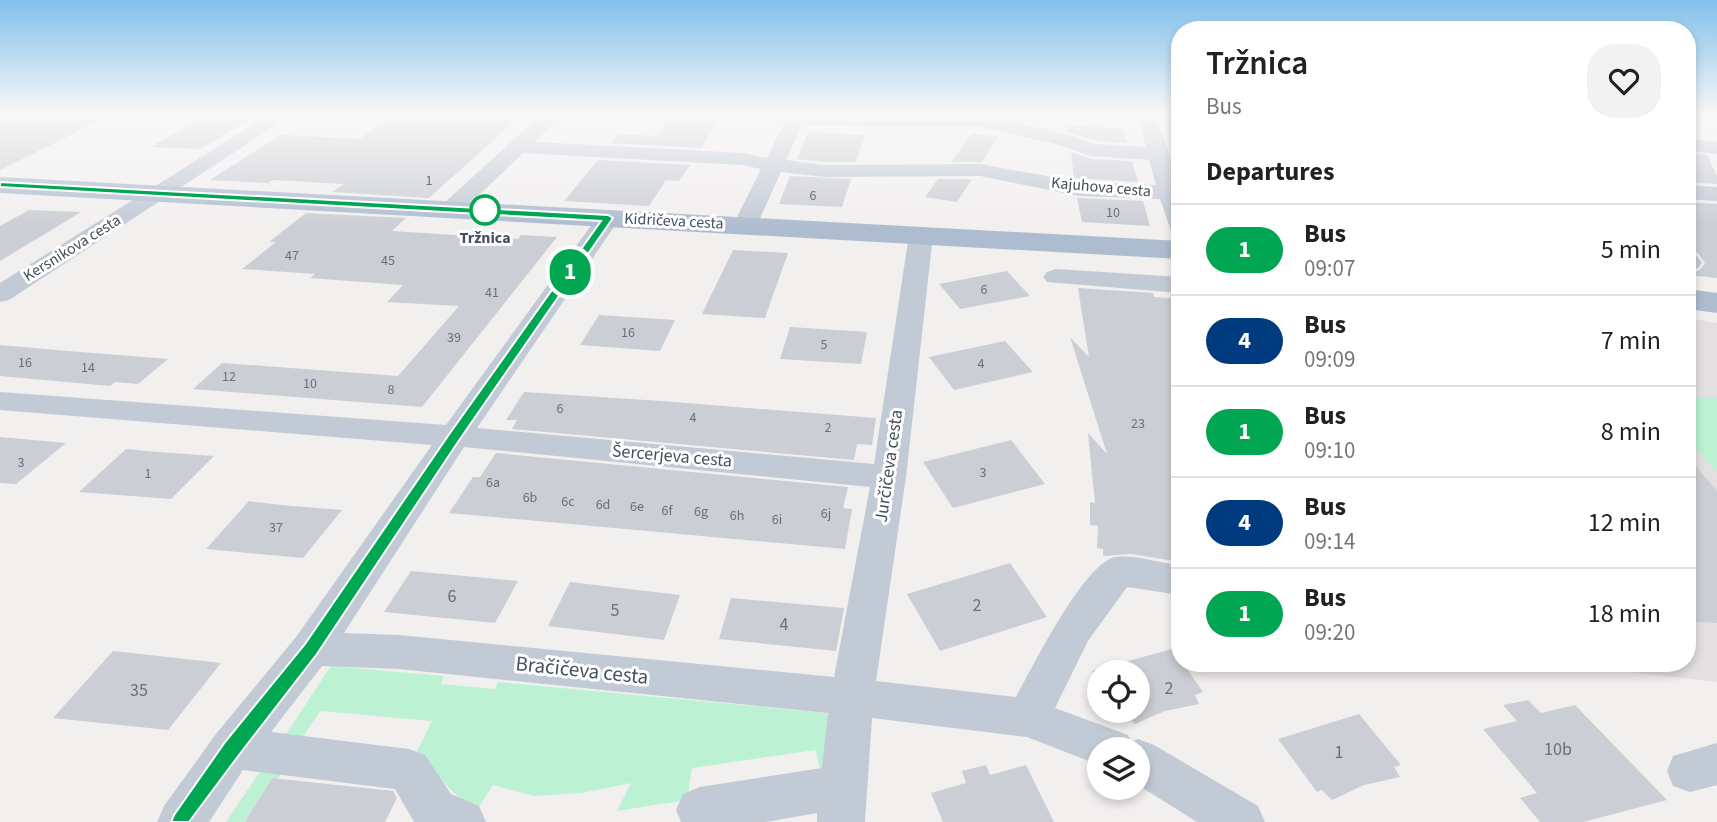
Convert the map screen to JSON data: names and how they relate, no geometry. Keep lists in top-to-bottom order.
{
  "streets": {
    "main road": ["Kidričeva cesta"],
    "street": [
      "Kajuhova cesta",
      "Kersnikova cesta",
      "Šercerjeva cesta",
      "Jurčičeva cesta",
      "Bračičeva cesta"
    ]
  },
  "crossings": [
    ["Kidričeva cesta", "Kersnikova cesta"],
    ["Kidričeva cesta", "Jurčičeva cesta"],
    ["Šercerjeva cesta", "Jurčičeva cesta"],
    ["Jurčičeva cesta", "Bračičeva cesta"]
  ],
  "places": ["Tržnica"],
  "lines": ["bus line 1"],
  "house_numbers": [
    "1",
    "6",
    "10",
    "47",
    "45",
    "6",
    "41",
    "16",
    "39",
    "5",
    "16",
    "4",
    "14",
    "12",
    "10",
    "8",
    "6",
    "4",
    "23",
    "2",
    "3",
    "3",
    "1",
    "6a",
    "6b",
    "6c",
    "6d",
    "6e",
    "6f",
    "6g",
    "6j",
    "6h",
    "6i",
    "37",
    "6",
    "2",
    "5",
    "4",
    "2",
    "35",
    "10b",
    "1"
  ],
  "page": {
    "on_map": "1",
    "heading": [
      ["Tržnica", "Bus"],
      "Departures"
    ],
    "list": [
      {
        "mark": "1",
        "name": "Bus",
        "note": "09:07",
        "value": "5 min"
      },
      {
        "mark": "4",
        "name": "Bus",
        "note": "09:09",
        "value": "7 min"
      },
      {
        "mark": "1",
        "name": "Bus",
        "note": "09:10",
        "value": "8 min"
      },
      {
        "mark": "4",
        "name": "Bus",
        "note": "09:14",
        "value": "12 min"
      },
      {
        "mark": "1",
        "name": "Bus",
        "note": "09:20",
        "value": "18 min"
      }
    ]
  }
}
